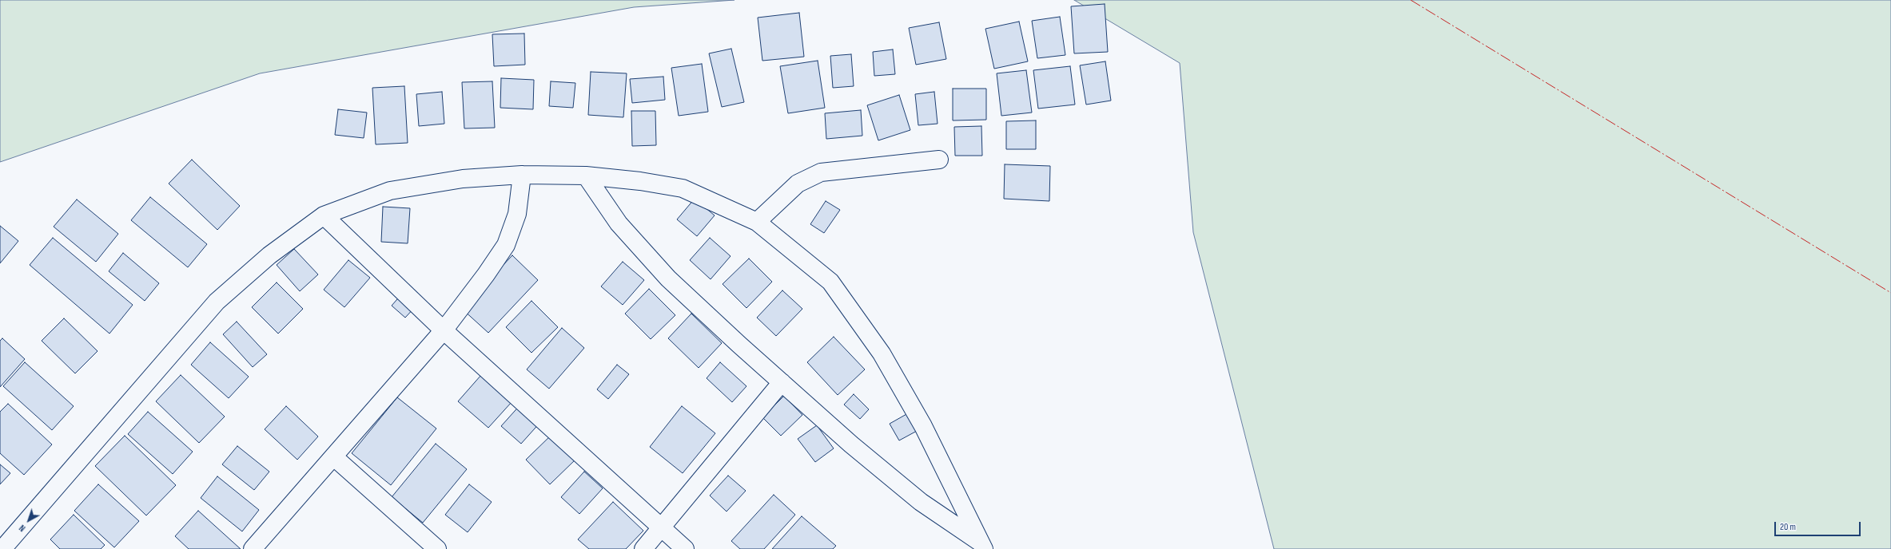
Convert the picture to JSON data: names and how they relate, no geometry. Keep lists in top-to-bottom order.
{
  "scale_bar": "20 m",
  "north": "bottom left"
}
